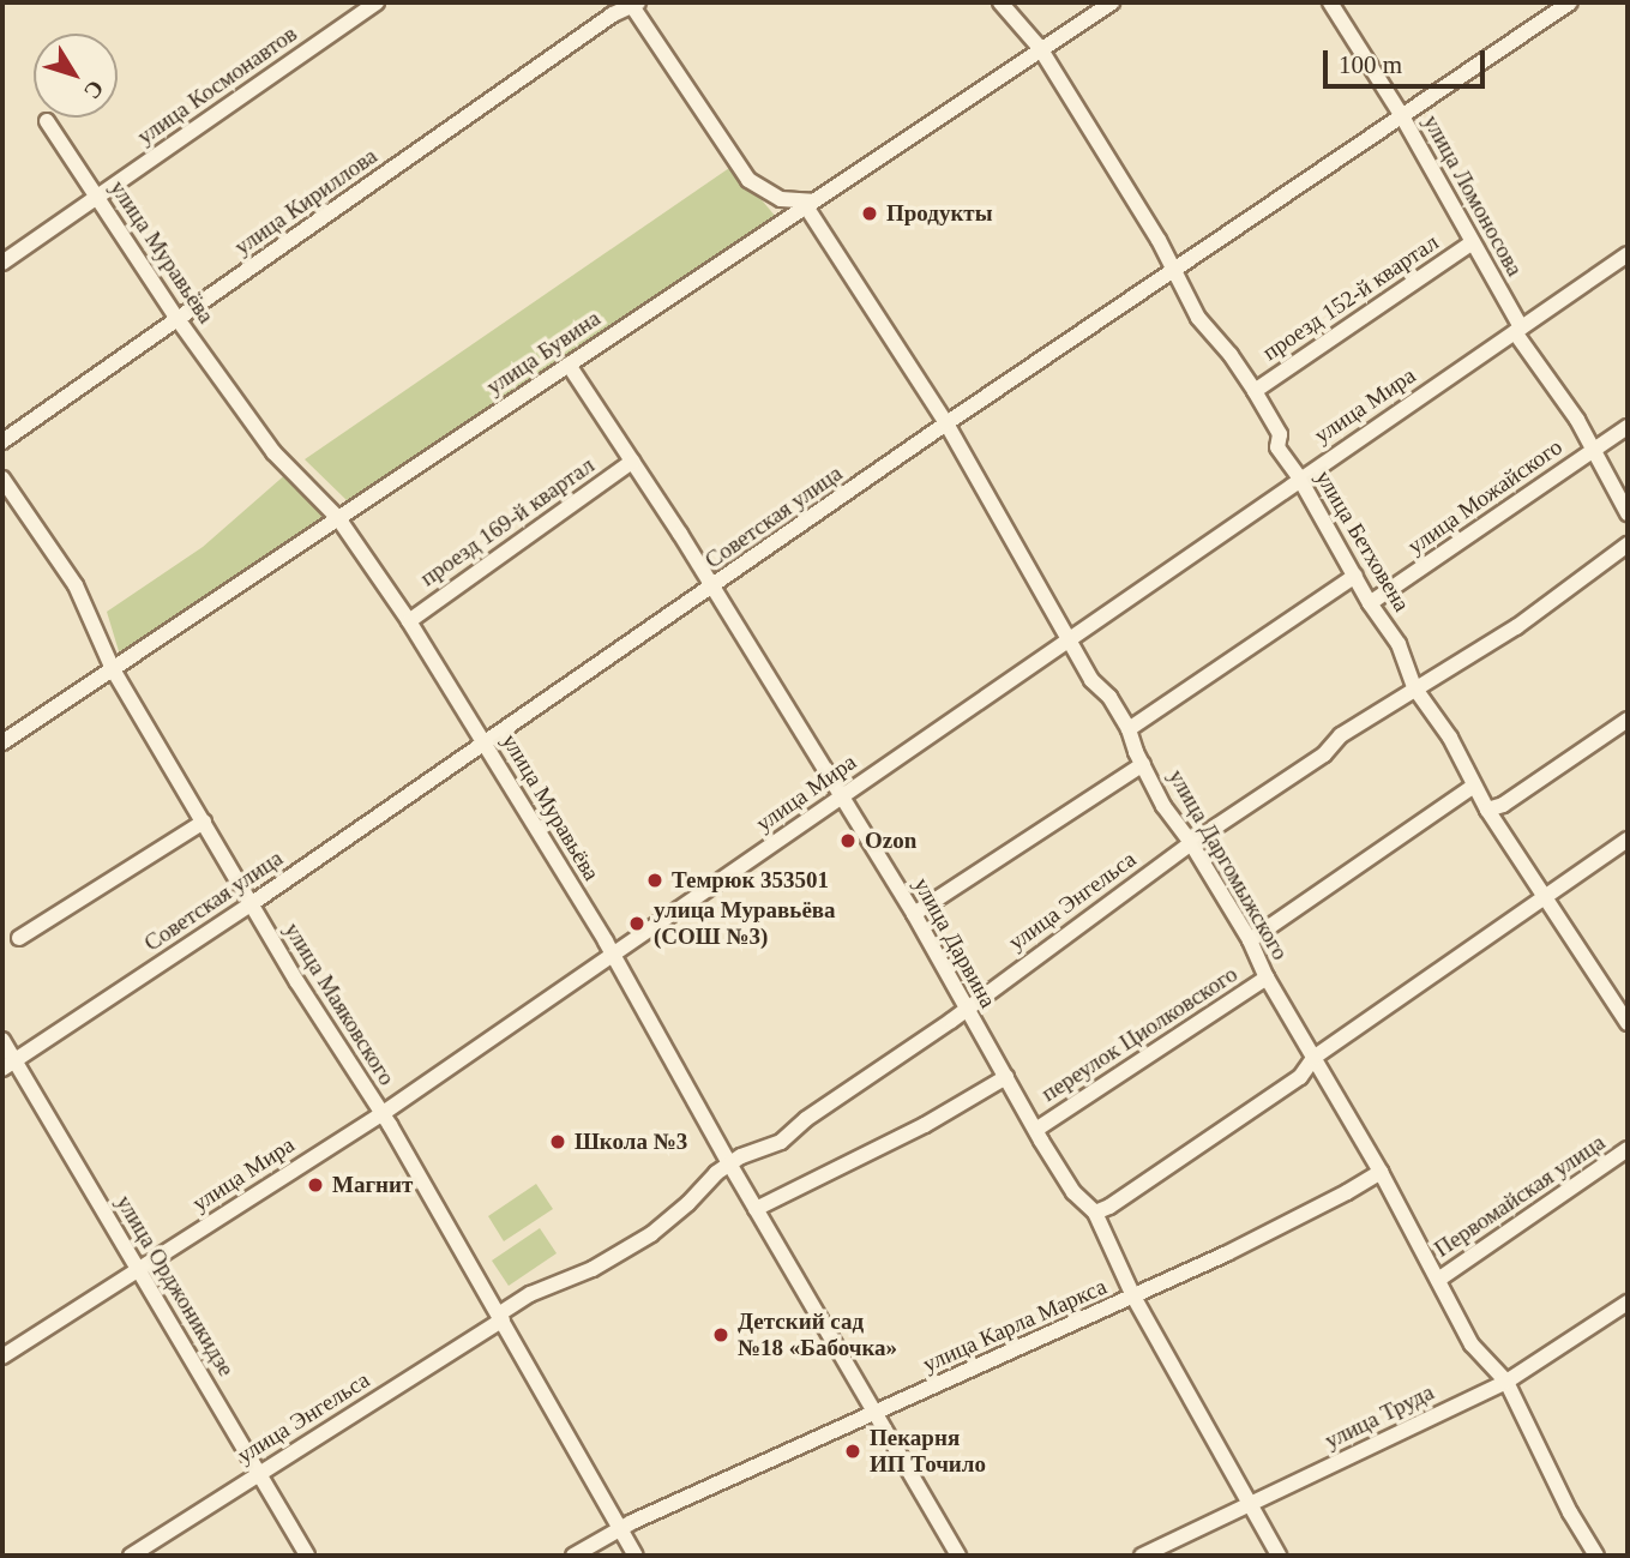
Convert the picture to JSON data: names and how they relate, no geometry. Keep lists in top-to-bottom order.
{
  "streets": {
    "street": [
      "улица Космонавтов",
      "улица Ломоносова",
      "улица Кириллова",
      "улица Муравьёва",
      "проезд 152-й квартал",
      "улица Бувина",
      "улица Мира",
      "улица Можайского",
      "Советская улица",
      "проезд 169-й квартал",
      "улица Бетховена",
      "улица Даргомыжского",
      "улица Энгельса",
      "улица Дарвина",
      "улица Маяковского",
      "переулок Циолковского",
      "Первомайская улица",
      "улица Орджоникидзе",
      "улица Карла Маркса",
      "улица Труда"
    ]
  },
  "crossings": [
    ["улица Космонавтов", "улица Муравьёва"],
    ["улица Ломоносова", "проезд 152-й квартал"],
    ["улица Ломоносова", "улица Мира"],
    ["улица Ломоносова", "улица Можайского"],
    ["улица Ломоносова", "Советская улица"],
    ["улица Кириллова", "улица Муравьёва"],
    ["улица Муравьёва", "улица Бувина"],
    ["улица Муравьёва", "улица Мира"],
    ["улица Муравьёва", "Советская улица"],
    ["улица Муравьёва", "проезд 169-й квартал"],
    ["улица Муравьёва", "улица Энгельса"],
    ["улица Муравьёва", "улица Карла Маркса"],
    ["проезд 152-й квартал", "улица Бетховена"],
    ["улица Бувина", "улица Бетховена"],
    ["улица Бувина", "улица Даргомыжского"],
    ["улица Бувина", "улица Дарвина"],
    ["улица Бувина", "улица Маяковского"],
    ["улица Мира", "улица Бетховена"],
    ["улица Мира", "улица Даргомыжского"],
    ["улица Мира", "улица Дарвина"],
    ["улица Мира", "улица Маяковского"],
    ["улица Мира", "улица Орджоникидзе"],
    ["улица Можайского", "улица Бетховена"],
    ["Советская улица", "улица Бетховена"],
    ["Советская улица", "улица Даргомыжского"],
    ["Советская улица", "улица Дарвина"],
    ["Советская улица", "улица Маяковского"],
    ["Советская улица", "улица Орджоникидзе"],
    ["проезд 169-й квартал", "улица Дарвина"],
    ["улица Бетховена", "улица Энгельса"],
    ["улица Бетховена", "переулок Циолковского"],
    ["улица Даргомыжского", "улица Энгельса"],
    ["улица Даргомыжского", "переулок Циолковского"],
    ["улица Даргомыжского", "Первомайская улица"],
    ["улица Даргомыжского", "улица Карла Маркса"],
    ["улица Даргомыжского", "улица Труда"],
    ["улица Энгельса", "улица Дарвина"],
    ["улица Энгельса", "улица Маяковского"],
    ["улица Энгельса", "улица Орджоникидзе"],
    ["улица Дарвина", "переулок Циолковского"],
    ["улица Дарвина", "улица Карла Маркса"],
    ["улица Дарвина", "улица Труда"],
    ["улица Маяковского", "улица Карла Маркса"]
  ],
  "places": [
    "Продукты",
    "Ozon",
    "Темрюк 353501",
    "улица Муравьёва (СОШ №3)",
    "Школа №3",
    "Магнит",
    "Детский сад №18 «Бабочка»",
    "Пекарня ИП Точило"
  ],
  "scale_bar": "100 m",
  "north": "bottom right"
}
